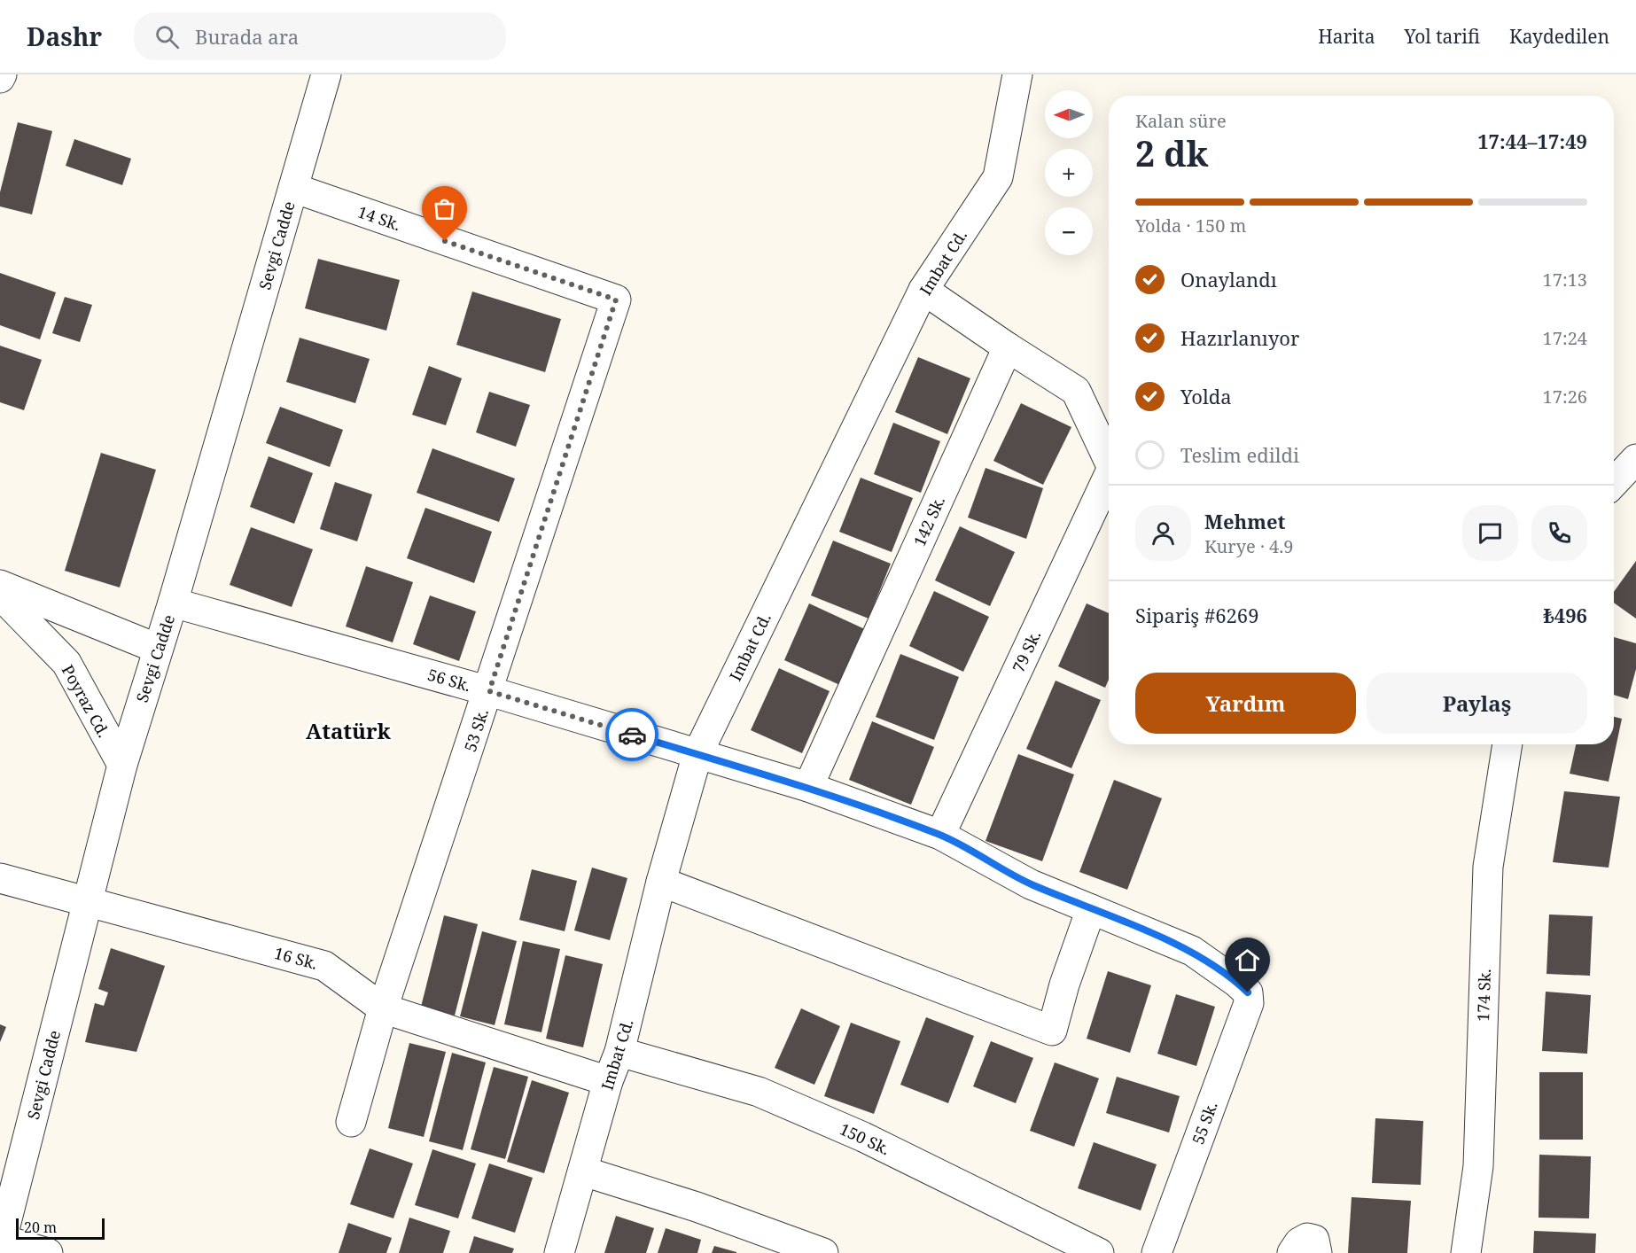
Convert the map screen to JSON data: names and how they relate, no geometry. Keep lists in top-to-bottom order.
{
  "streets": {
    "street": [
      "14 Sk.",
      "Sevgi Cadde",
      "Imbat Cd.",
      "142 Sk.",
      "79 Sk.",
      "56 Sk.",
      "Poyraz Cd.",
      "53 Sk.",
      "16 Sk.",
      "174 Sk.",
      "55 Sk.",
      "150 Sk."
    ]
  },
  "crossings": [
    ["14 Sk.", "Sevgi Cadde"],
    ["14 Sk.", "53 Sk."],
    ["Sevgi Cadde", "56 Sk."],
    ["Sevgi Cadde", "Poyraz Cd."],
    ["Sevgi Cadde", "16 Sk."],
    ["Imbat Cd.", "56 Sk."],
    ["Imbat Cd.", "16 Sk."],
    ["Imbat Cd.", "150 Sk."],
    ["142 Sk.", "79 Sk."],
    ["142 Sk.", "56 Sk."],
    ["79 Sk.", "56 Sk."],
    ["56 Sk.", "53 Sk."],
    ["56 Sk.", "55 Sk."],
    ["53 Sk.", "16 Sk."]
  ],
  "districts": ["Atatürk"],
  "scale_bar": "20 m",
  "north": "left",
  "page": {
    "header": "Dashr",
    "search": "Burada ara",
    "nav": ["Harita", "Yol tarifi", "Kaydedilen"],
    "map_buttons": ["+", "−"],
    "heading": ["2 dk", "Kalan süre", "17:44–17:49"],
    "panel": [
      "Mehmet",
      "Kurye · 4.9",
      "Sipariş #6269",
      "₺496"
    ],
    "bar": "Yolda · 150 m",
    "list": [
      ["Onaylandı", "17:13"],
      ["Hazırlanıyor", "17:24"],
      ["Yolda", "17:26"],
      "Teslim edildi"
    ],
    "buttons": ["Yardım", "Paylaş"],
    "scale": "20 m"
  }
}
